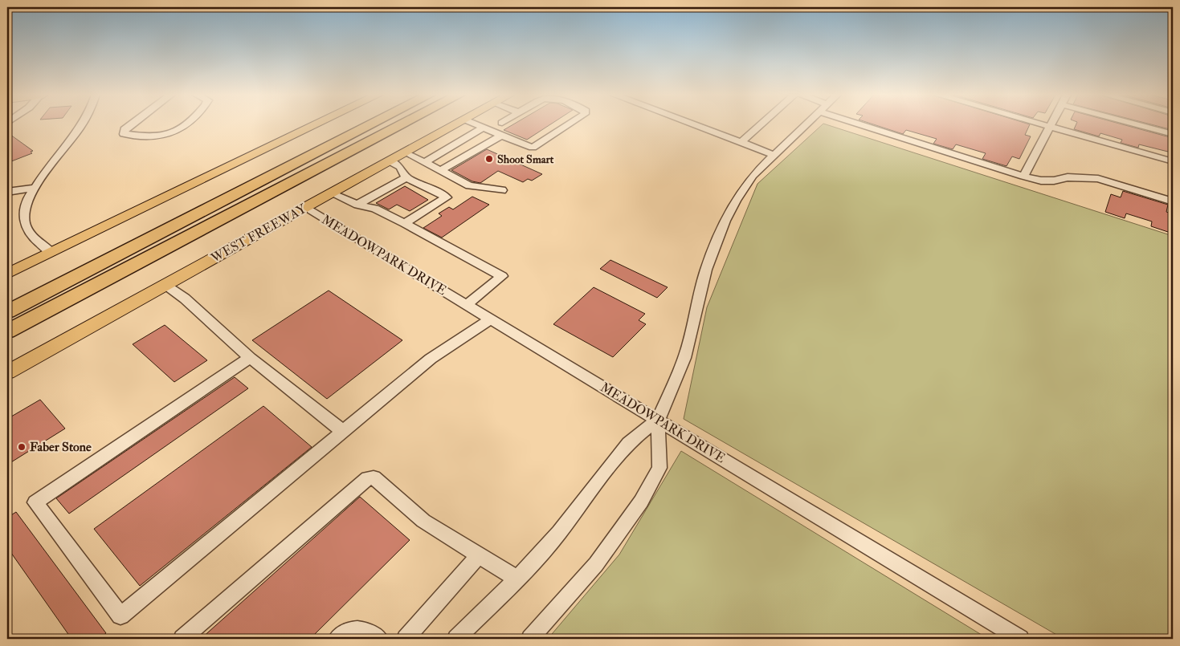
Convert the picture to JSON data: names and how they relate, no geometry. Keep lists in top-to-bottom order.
{
  "streets": {
    "main road": ["WEST FREEWAY"],
    "street": ["MEADOWPARK DRIVE"]
  },
  "crossings": [
    ["WEST FREEWAY", "MEADOWPARK DRIVE"]
  ],
  "places": ["Shoot Smart", "Faber Stone"]
}
